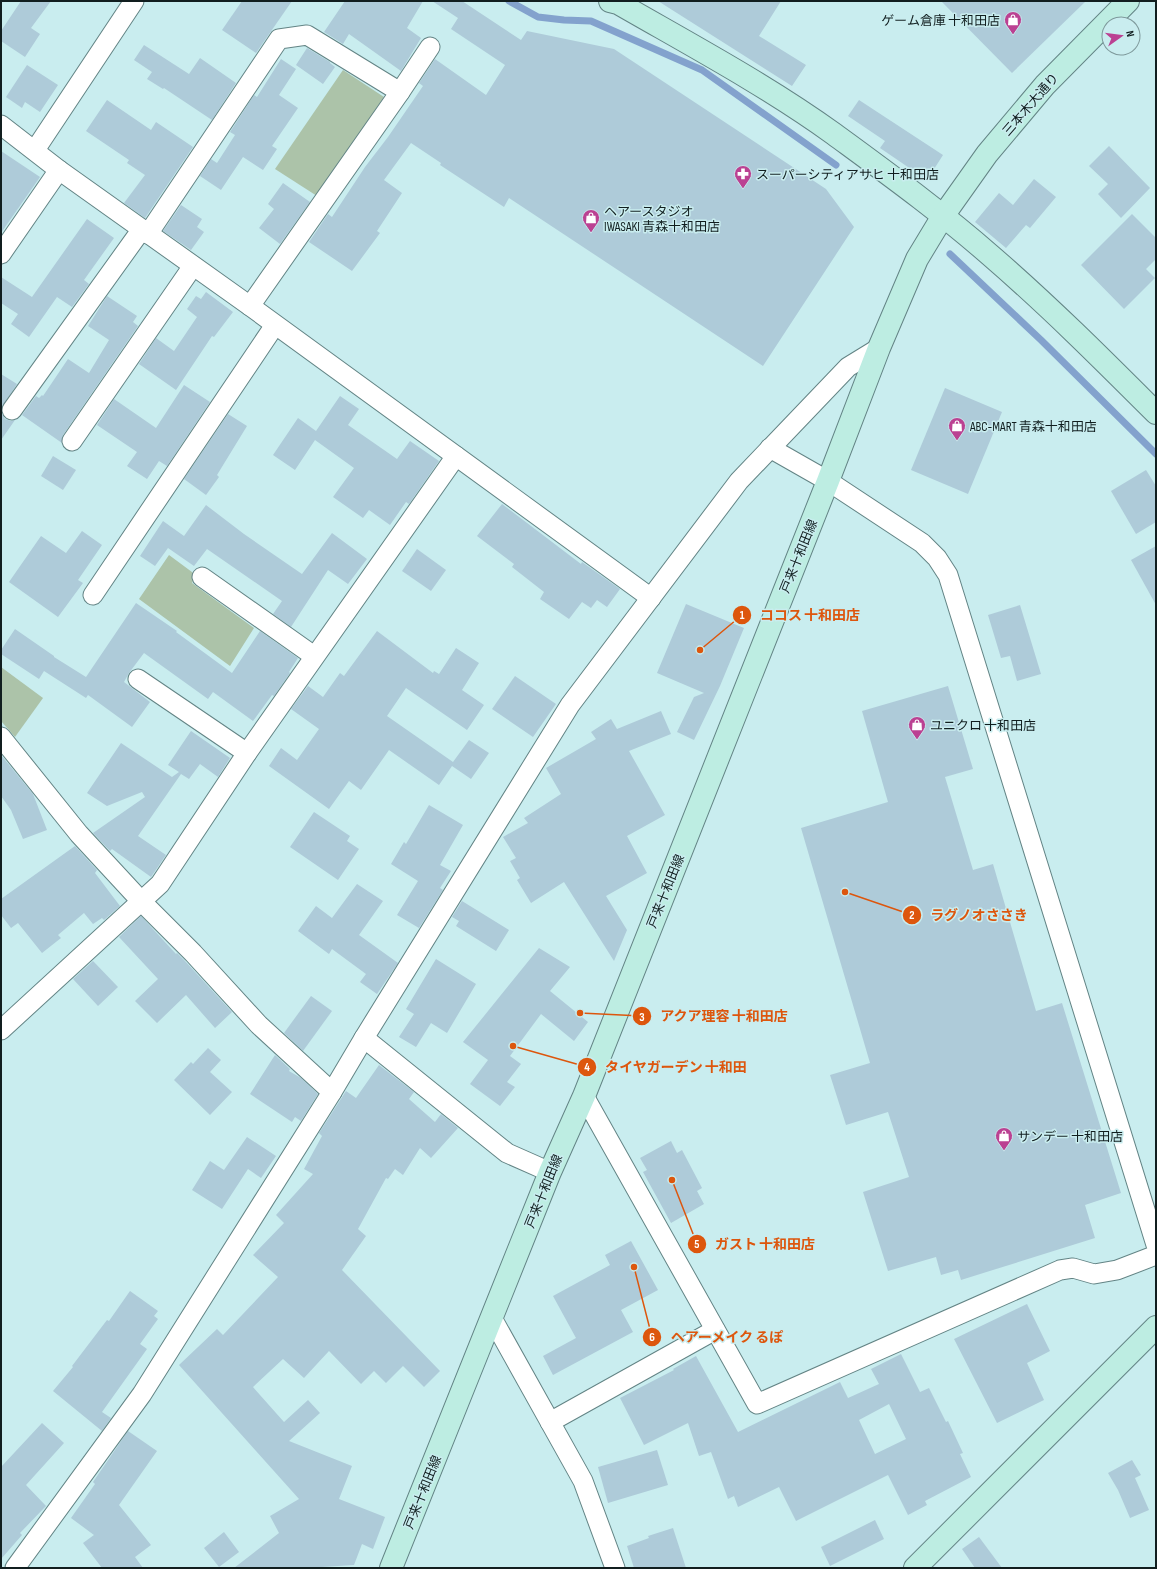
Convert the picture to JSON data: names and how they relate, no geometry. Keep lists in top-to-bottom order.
{
  "streets": {
    "main road": ["三本木大通り", "戸来十和田線"]
  },
  "crossings": [
    ["三本木大通り", "戸来十和田線"]
  ],
  "places": {
    "shop": [
      "ゲーム倉庫 十和田店",
      "ヘアースタジオ IWASAKI 青森十和田店",
      "ABC-MART 青森十和田店",
      "ユニクロ 十和田店",
      "サンデー 十和田店"
    ],
    "pharmacy": ["スーパーシティアサヒ 十和田店"],
    "other": [
      "ココス 十和田店",
      "ラグノオささき",
      "アクア理容 十和田店",
      "タイヤガーデン 十和田",
      "ガスト 十和田店",
      "ヘアーメイク るぽ"
    ]
  },
  "north": "right"
}
